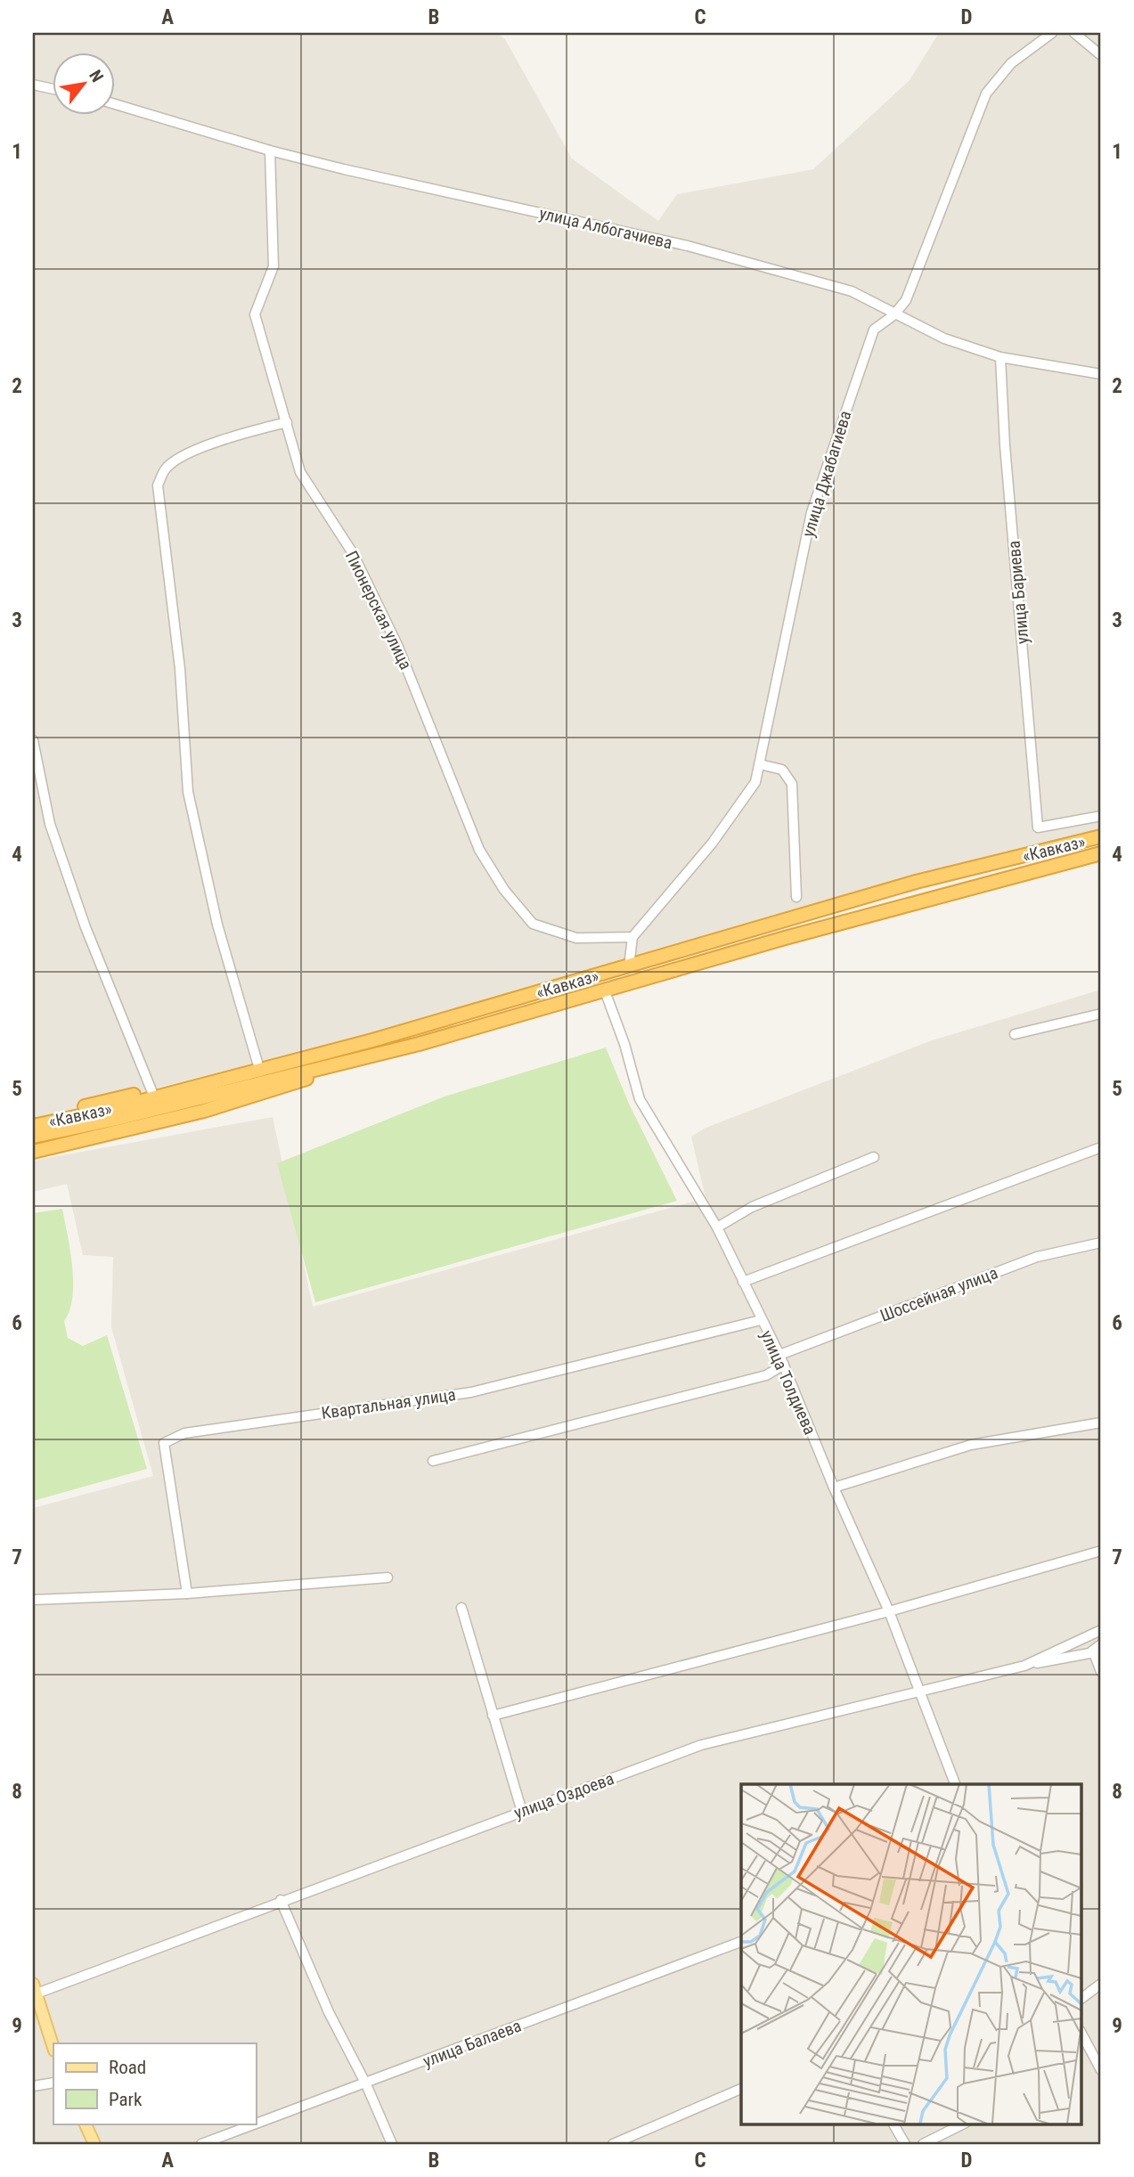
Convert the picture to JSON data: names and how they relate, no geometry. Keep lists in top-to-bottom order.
{
  "streets": {
    "highway": ["«Кавказ»"],
    "street": [
      "улица Албогачиева",
      "улица Джабагиева",
      "улица Бариева",
      "Пионерская улица",
      "Шоссейная улица",
      "улица Толдиева",
      "Квартальная улица",
      "улица Оздоева",
      "улица Балаева"
    ]
  },
  "crossings": [
    ["улица Албогачиева", "улица Джабагиева"],
    ["улица Албогачиева", "улица Бариева"],
    ["улица Албогачиева", "Пионерская улица"],
    ["улица Джабагиева", "Пионерская улица"],
    ["«Кавказ»", "улица Толдиева"],
    ["Шоссейная улица", "улица Толдиева"],
    ["улица Толдиева", "Квартальная улица"],
    ["улица Толдиева", "улица Оздоева"]
  ],
  "legend": ["Road", "Park"],
  "north": "top right",
  "grid": {
    "columns": [
      "A",
      "B",
      "C",
      "D"
    ],
    "rows": [
      "1",
      "2",
      "3",
      "4",
      "5",
      "6",
      "7",
      "8",
      "9"
    ]
  }
}
